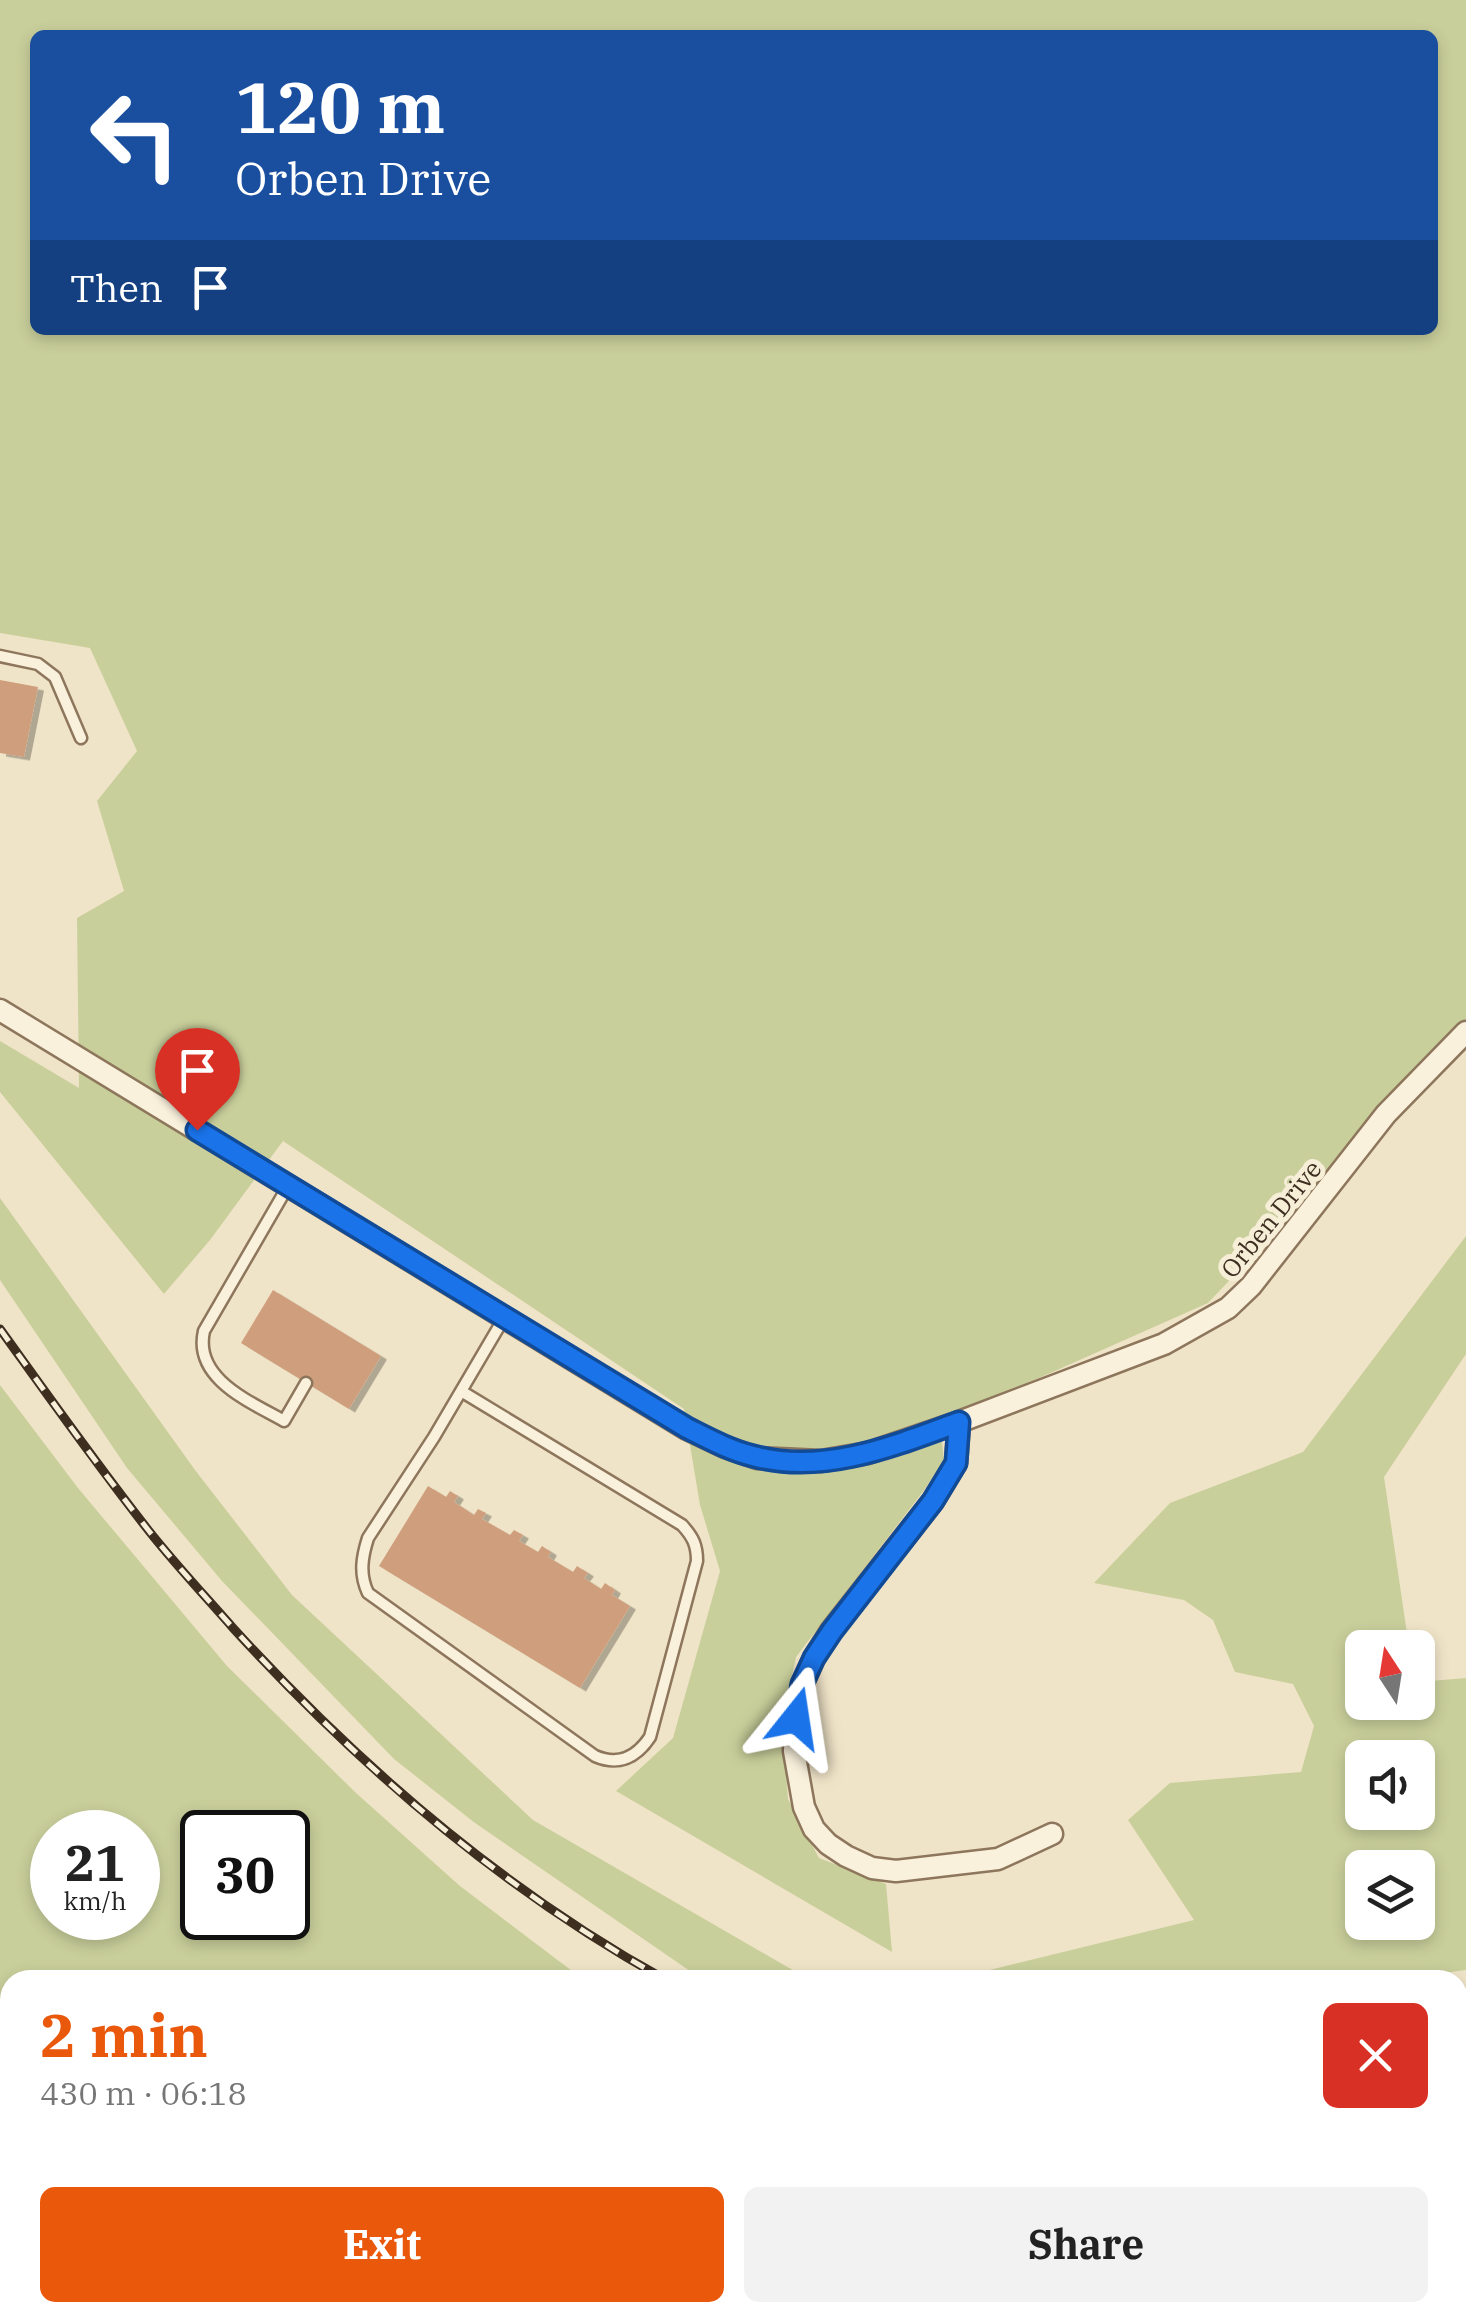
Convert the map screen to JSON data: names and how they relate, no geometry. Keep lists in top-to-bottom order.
{
  "streets": {
    "street": ["Orben Drive"]
  },
  "north": "top",
  "page": {
    "turn": ["120 m", "Orben Drive"],
    "then": "Then",
    "speed": "21 km/h",
    "limit": "30",
    "heading": ["2 min", "430 m · 06:18"],
    "buttons": ["Exit", "Share"]
  }
}
